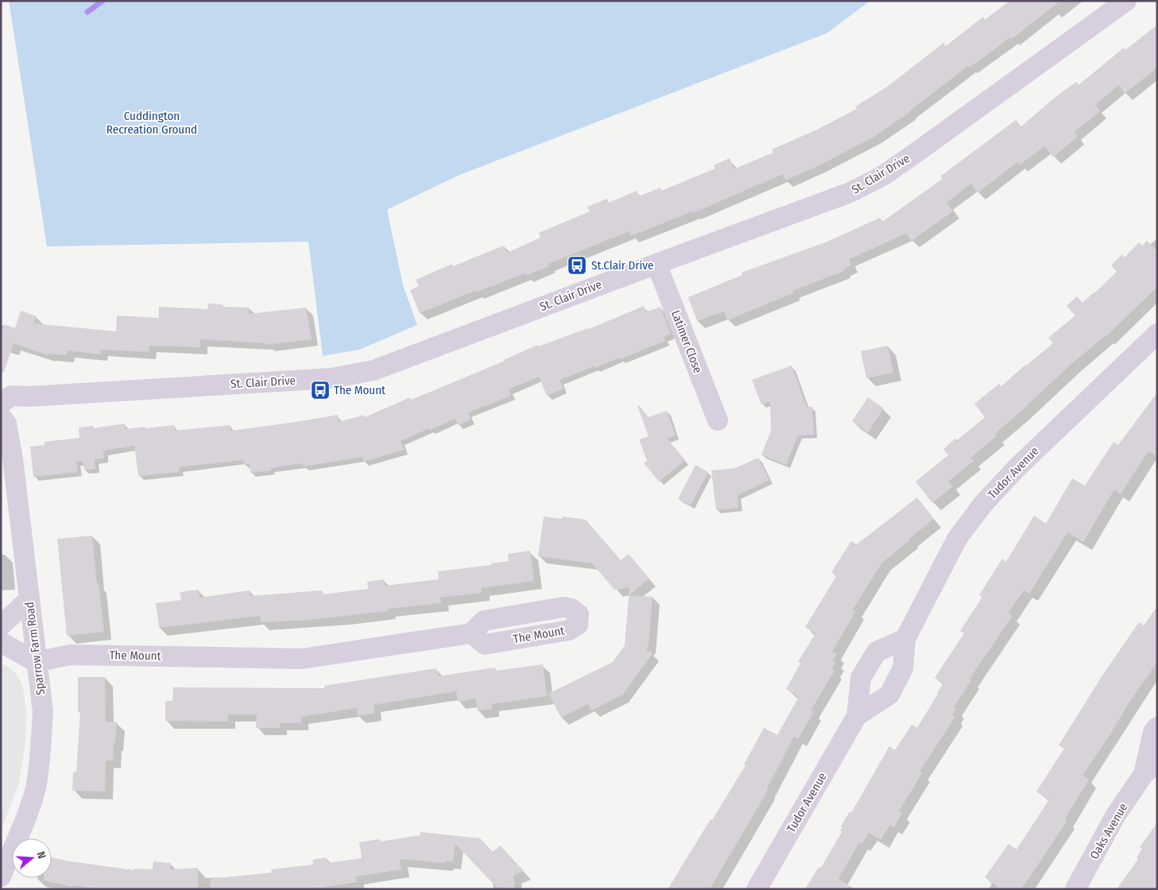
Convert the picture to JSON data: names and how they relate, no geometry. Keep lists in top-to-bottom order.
{
  "streets": {
    "street": [
      "St. Clair Drive",
      "Latimer Close",
      "Tudor Avenue",
      "The Mount",
      "Sparrow Farm Road",
      "Oaks Avenue"
    ]
  },
  "crossings": [
    ["St. Clair Drive", "Latimer Close"],
    ["The Mount", "Sparrow Farm Road"]
  ],
  "parks": ["Cuddington Recreation Ground"],
  "places": {
    "bus stop": ["St.Clair Drive", "The Mount"]
  },
  "north": "right"
}
